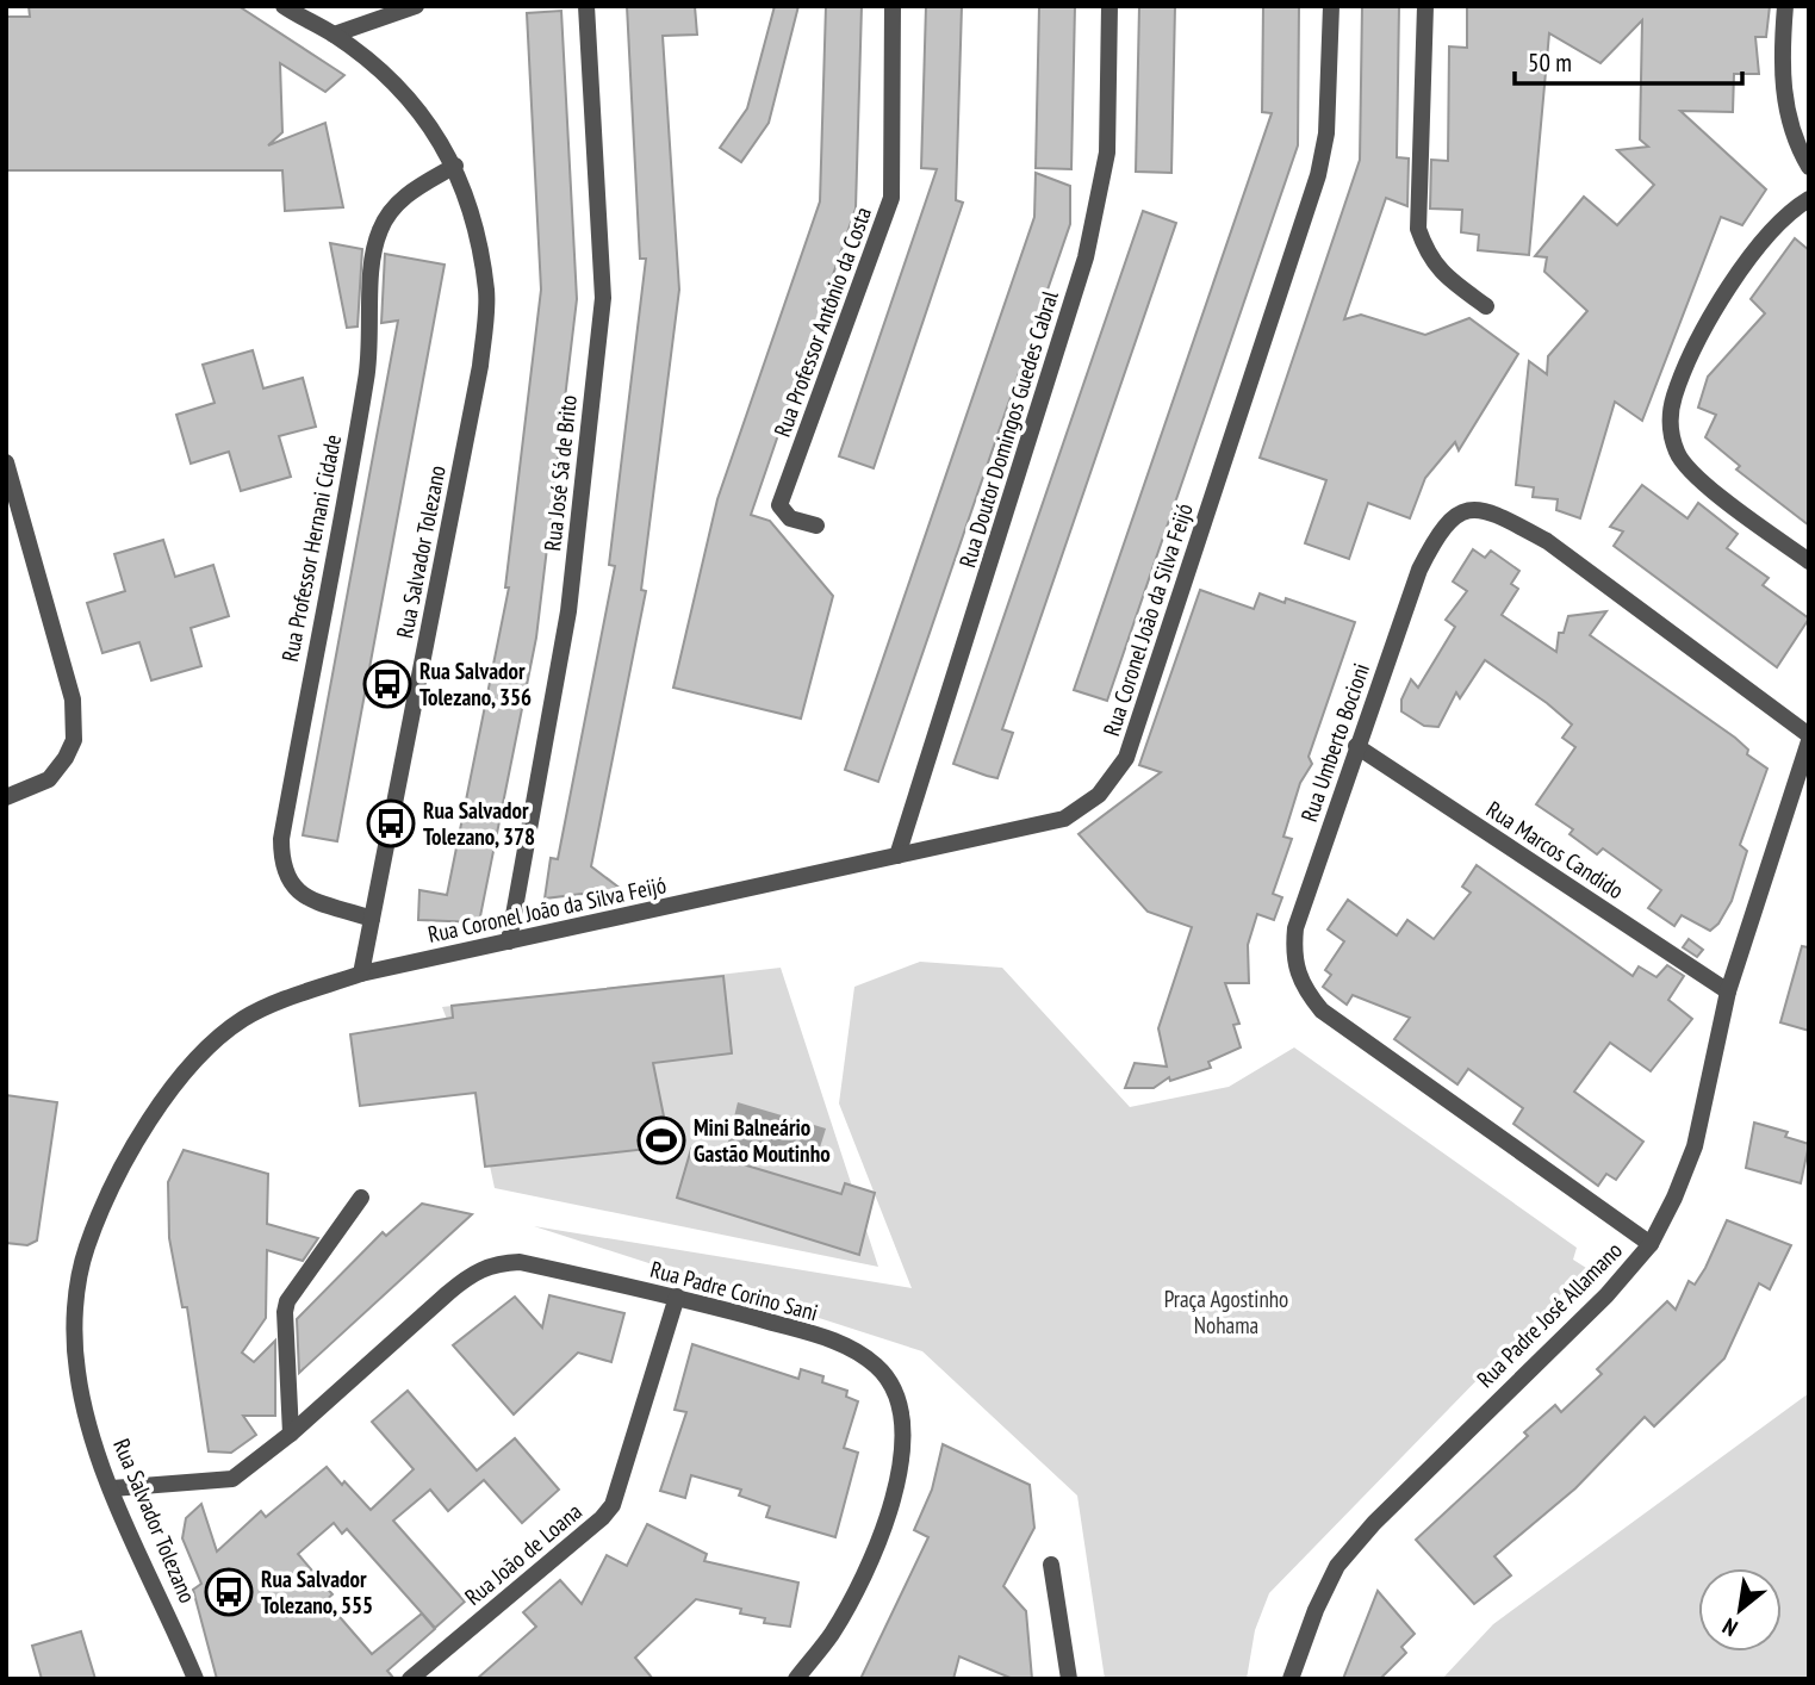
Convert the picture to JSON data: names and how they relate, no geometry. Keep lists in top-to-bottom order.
{
  "streets": {
    "street": [
      "Rua Professor Antônio da Costa",
      "Rua Doutor Domingos Guedes Cabral",
      "Rua José Sá de Brito",
      "Rua Professor Hernani Cidade",
      "Rua Salvador Tolezano",
      "Rua Coronel João da Silva Feijó",
      "Rua Umberto Bocioni",
      "Rua Marcos Candido",
      "Rua Padre Corino Sani",
      "Rua Padre José Allamano",
      "Rua João de Loana"
    ]
  },
  "crossings": [
    ["Rua Doutor Domingos Guedes Cabral", "Rua Coronel João da Silva Feijó"],
    ["Rua José Sá de Brito", "Rua Coronel João da Silva Feijó"],
    ["Rua Professor Hernani Cidade", "Rua Salvador Tolezano"],
    ["Rua Salvador Tolezano", "Rua Coronel João da Silva Feijó"],
    ["Rua Salvador Tolezano", "Rua Padre Corino Sani"],
    ["Rua Umberto Bocioni", "Rua Marcos Candido"],
    ["Rua Umberto Bocioni", "Rua Padre José Allamano"],
    ["Rua Marcos Candido", "Rua Padre José Allamano"],
    ["Rua Padre Corino Sani", "Rua João de Loana"]
  ],
  "parks": ["Praça Agostinho Nohama"],
  "places": {
    "bus stop": ["Rua Salvador Tolezano, 356", "Rua Salvador Tolezano, 378", "Rua Salvador Tolezano, 555"],
    "sports": ["Mini Balneário Gastão Moutinho"]
  },
  "scale_bar": "50 m",
  "north": "bottom left"
}
